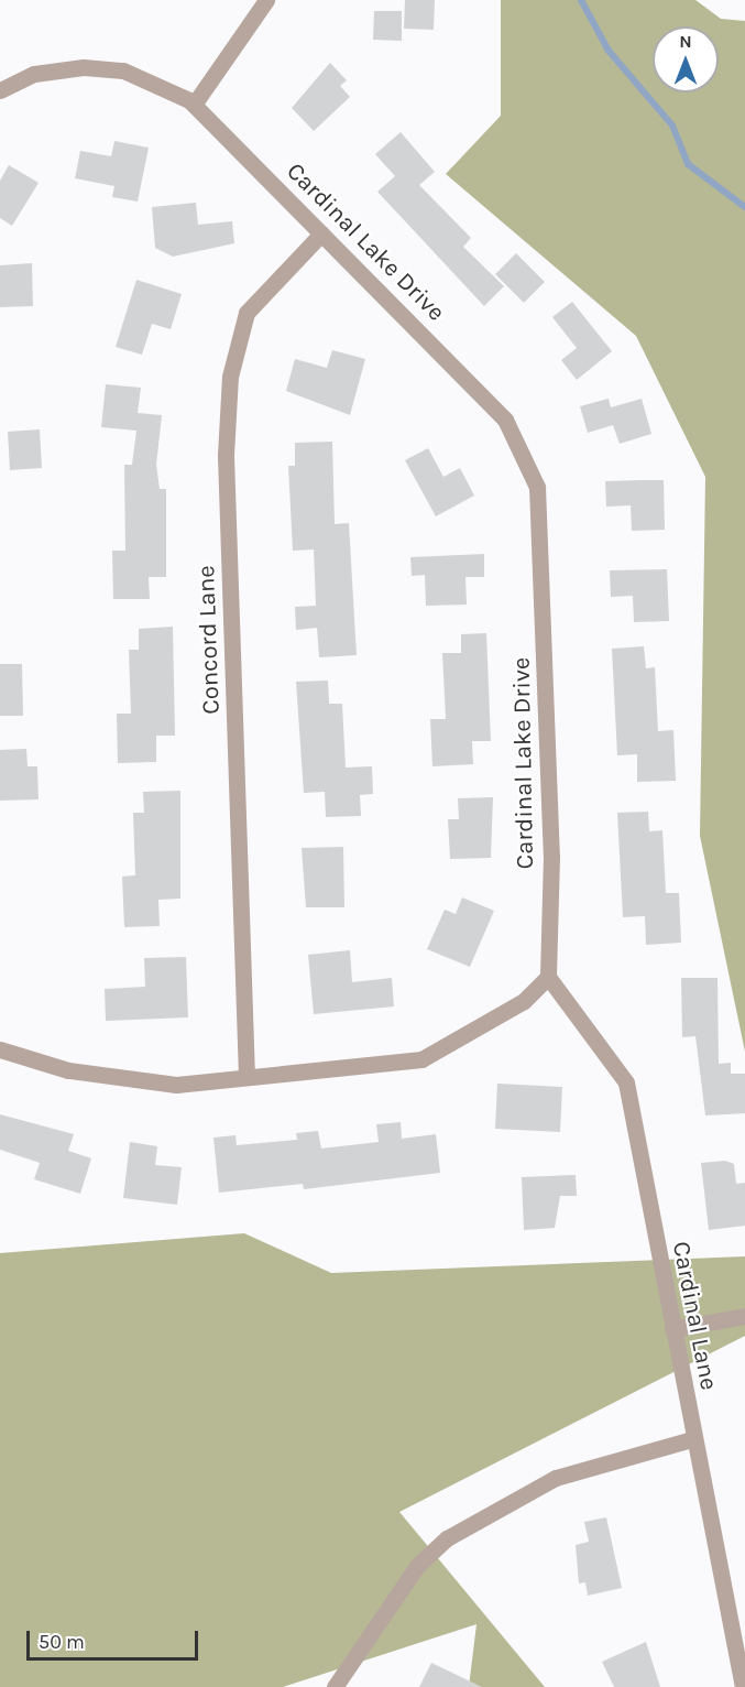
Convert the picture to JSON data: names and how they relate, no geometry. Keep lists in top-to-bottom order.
{
  "streets": {
    "street": ["Cardinal Lake Drive", "Concord Lane", "Cardinal Lane"]
  },
  "crossings": [
    ["Cardinal Lake Drive", "Concord Lane"],
    ["Cardinal Lake Drive", "Cardinal Lane"]
  ],
  "scale_bar": "50 m",
  "north": "top"
}
